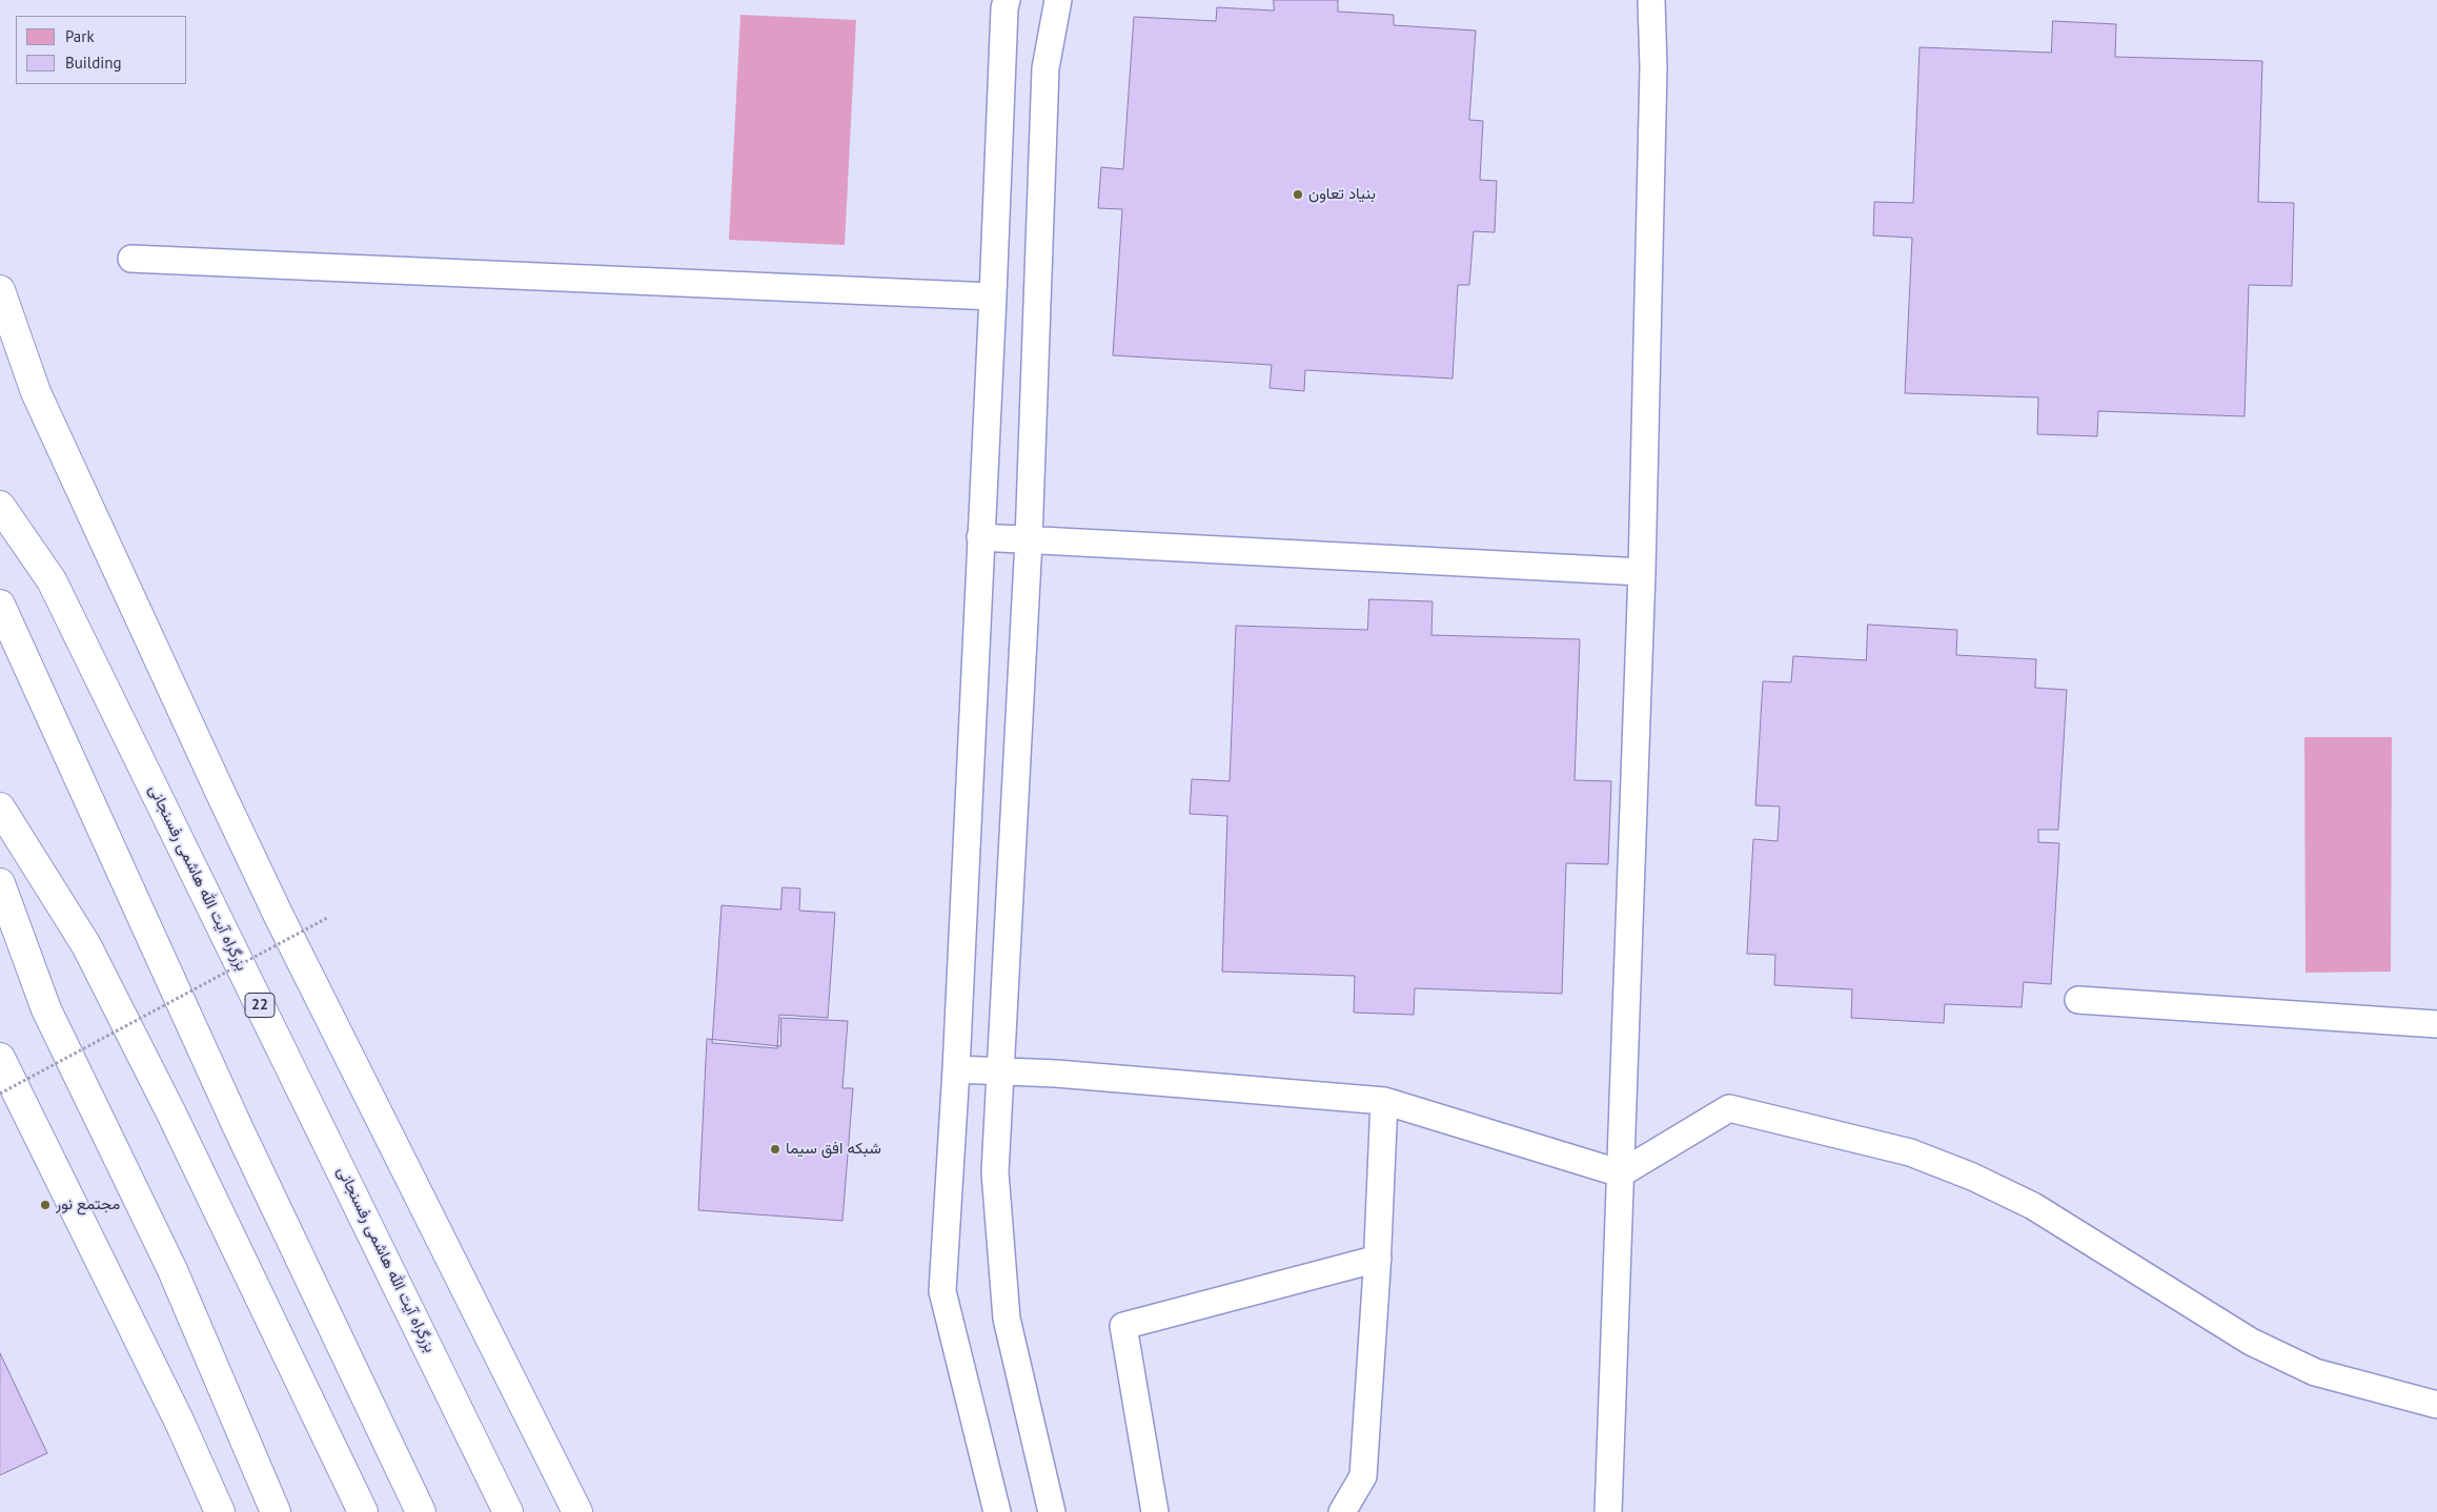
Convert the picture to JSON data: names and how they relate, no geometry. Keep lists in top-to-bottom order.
{
  "streets": {
    "highway": ["بزرگراه آیت الله هاشمی رفسنجانی", "22"]
  },
  "places": ["بنیاد تعاون", "شبکه افق سیما", "مجتمع نور"],
  "legend": ["Park", "Building"]
}
